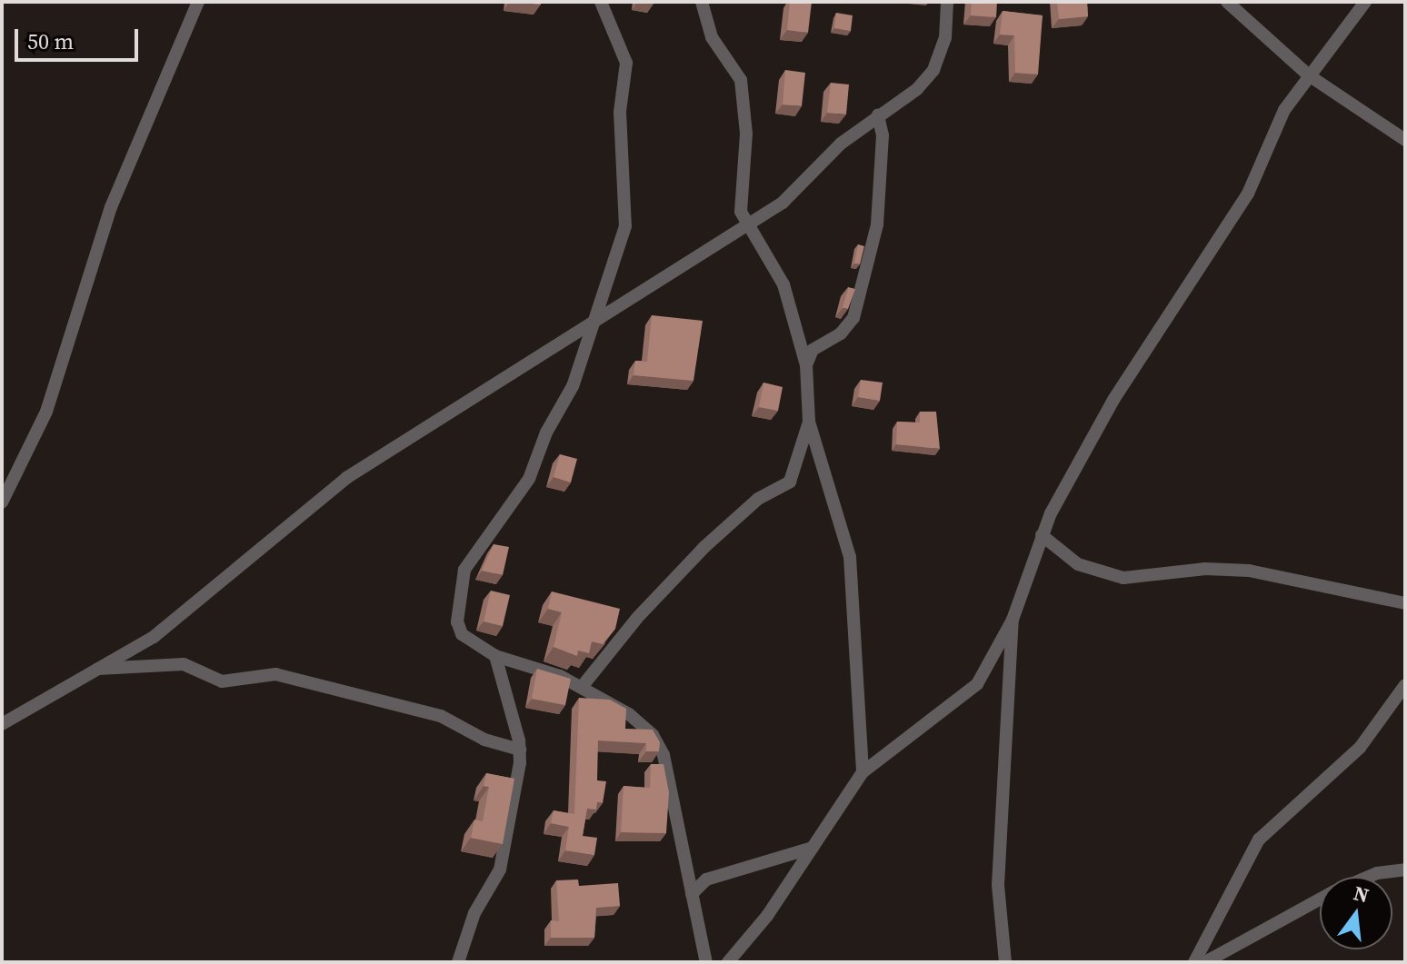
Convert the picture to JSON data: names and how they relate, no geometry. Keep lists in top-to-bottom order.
{
  "scale_bar": "50 m",
  "north": "top"
}
